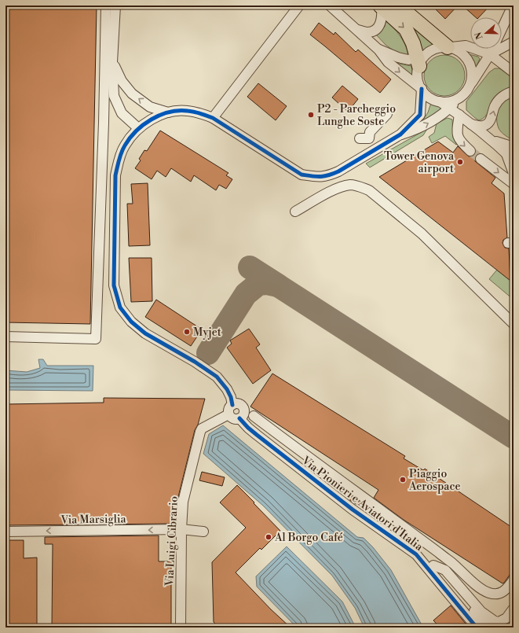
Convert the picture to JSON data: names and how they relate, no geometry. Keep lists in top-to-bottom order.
{
  "streets": {
    "street": ["Via Pionieri e Aviatori d'Italia", "Via Marsiglia", "Via Luigi Cibrario"]
  },
  "crossings": [
    ["Via Pionieri e Aviatori d'Italia", "Via Luigi Cibrario"],
    ["Via Marsiglia", "Via Luigi Cibrario"]
  ],
  "one_way": ["Via Marsiglia"],
  "places": [
    "P2 - Parcheggio Lunghe Soste",
    "Tower Genova airport",
    "Myjet",
    "Piaggio Aerospace",
    "Al Borgo Café"
  ],
  "north": "left"
}
